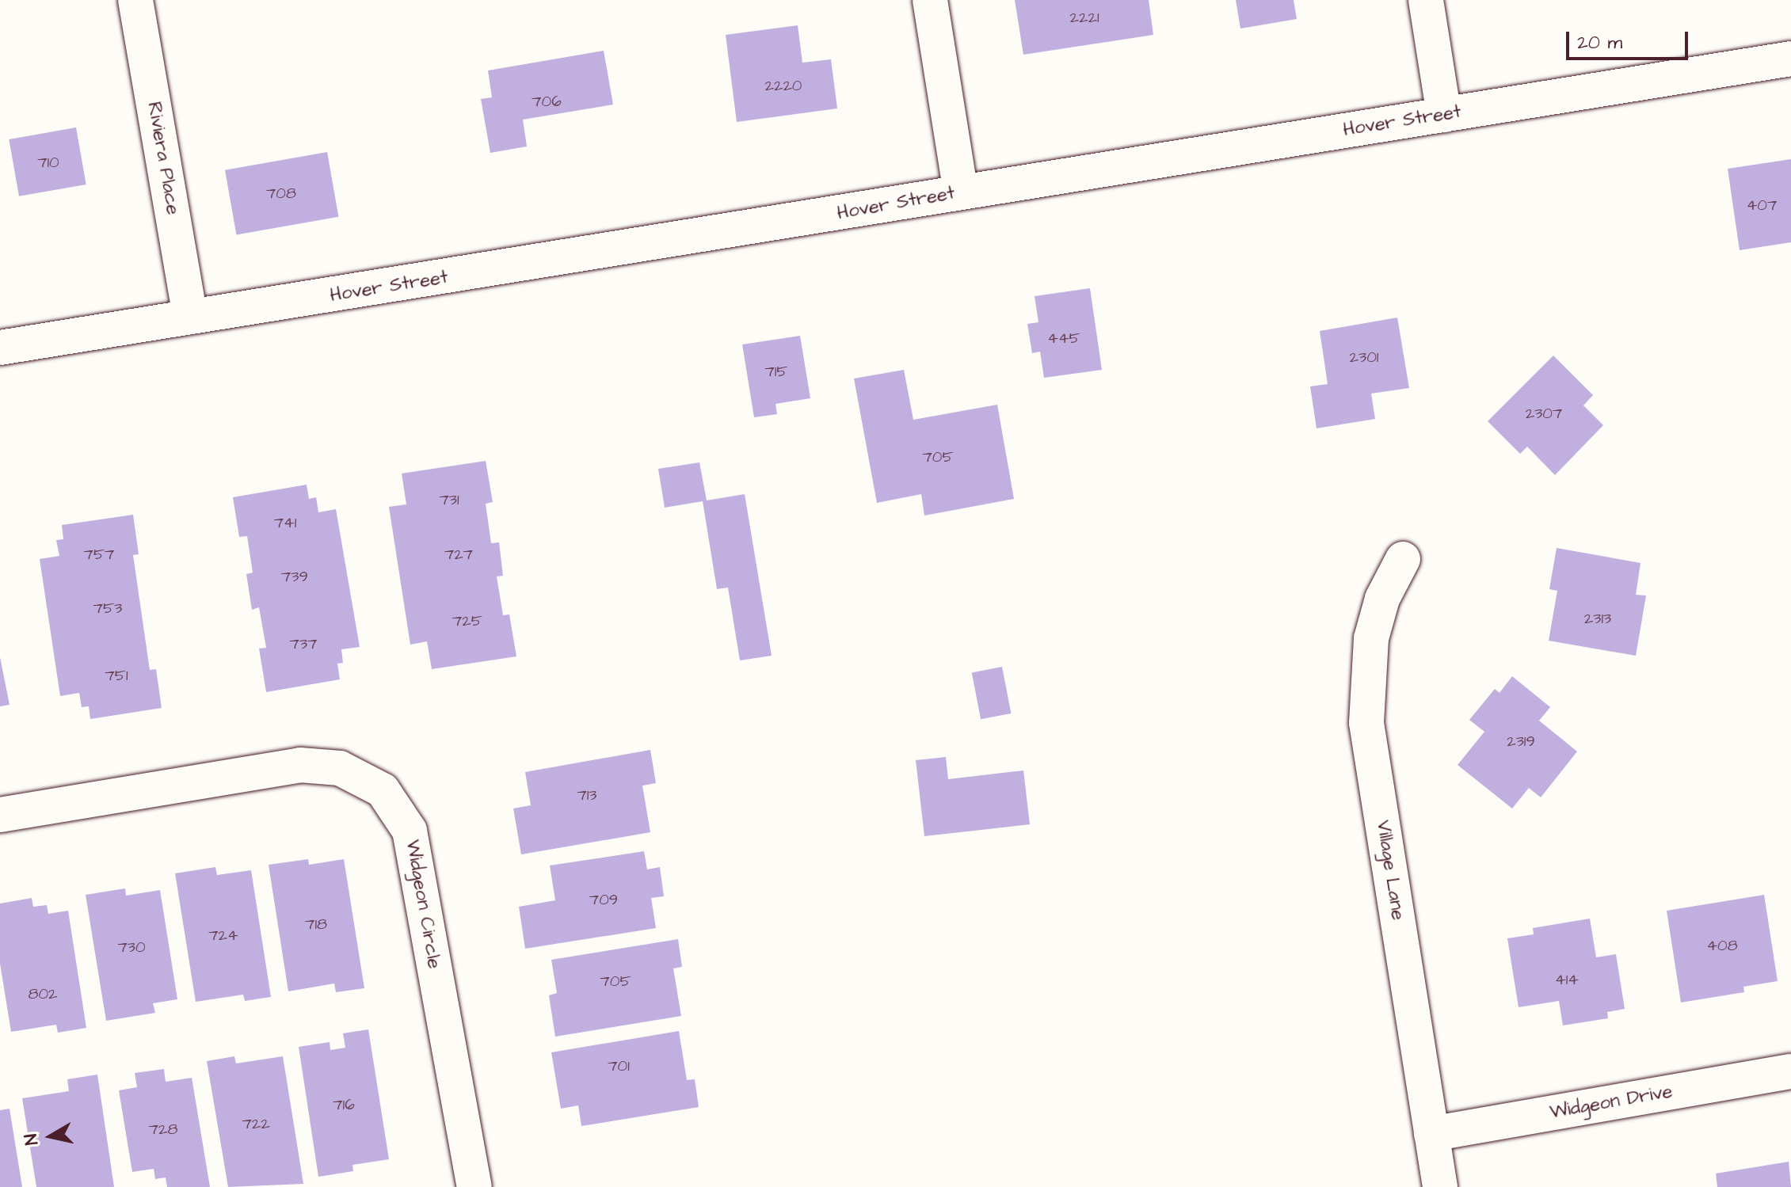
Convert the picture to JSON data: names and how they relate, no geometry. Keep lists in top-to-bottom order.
{
  "streets": {
    "street": [
      "Hover Street",
      "Riviera Place",
      "Village Lane",
      "Widgeon Circle",
      "Widgeon Drive"
    ]
  },
  "crossings": [
    ["Hover Street", "Riviera Place"],
    ["Village Lane", "Widgeon Drive"]
  ],
  "house_numbers": [
    "2221",
    "2220",
    "706",
    "710",
    "708",
    "407",
    "445",
    "2301",
    "715",
    "2307",
    "705",
    "731",
    "741",
    "757",
    "727",
    "739",
    "753",
    "2313",
    "725",
    "737",
    "751",
    "2319",
    "713",
    "709",
    "718",
    "724",
    "408",
    "730",
    "414",
    "705",
    "802",
    "701",
    "716",
    "722",
    "728"
  ],
  "scale_bar": "20 m",
  "north": "left"
}
